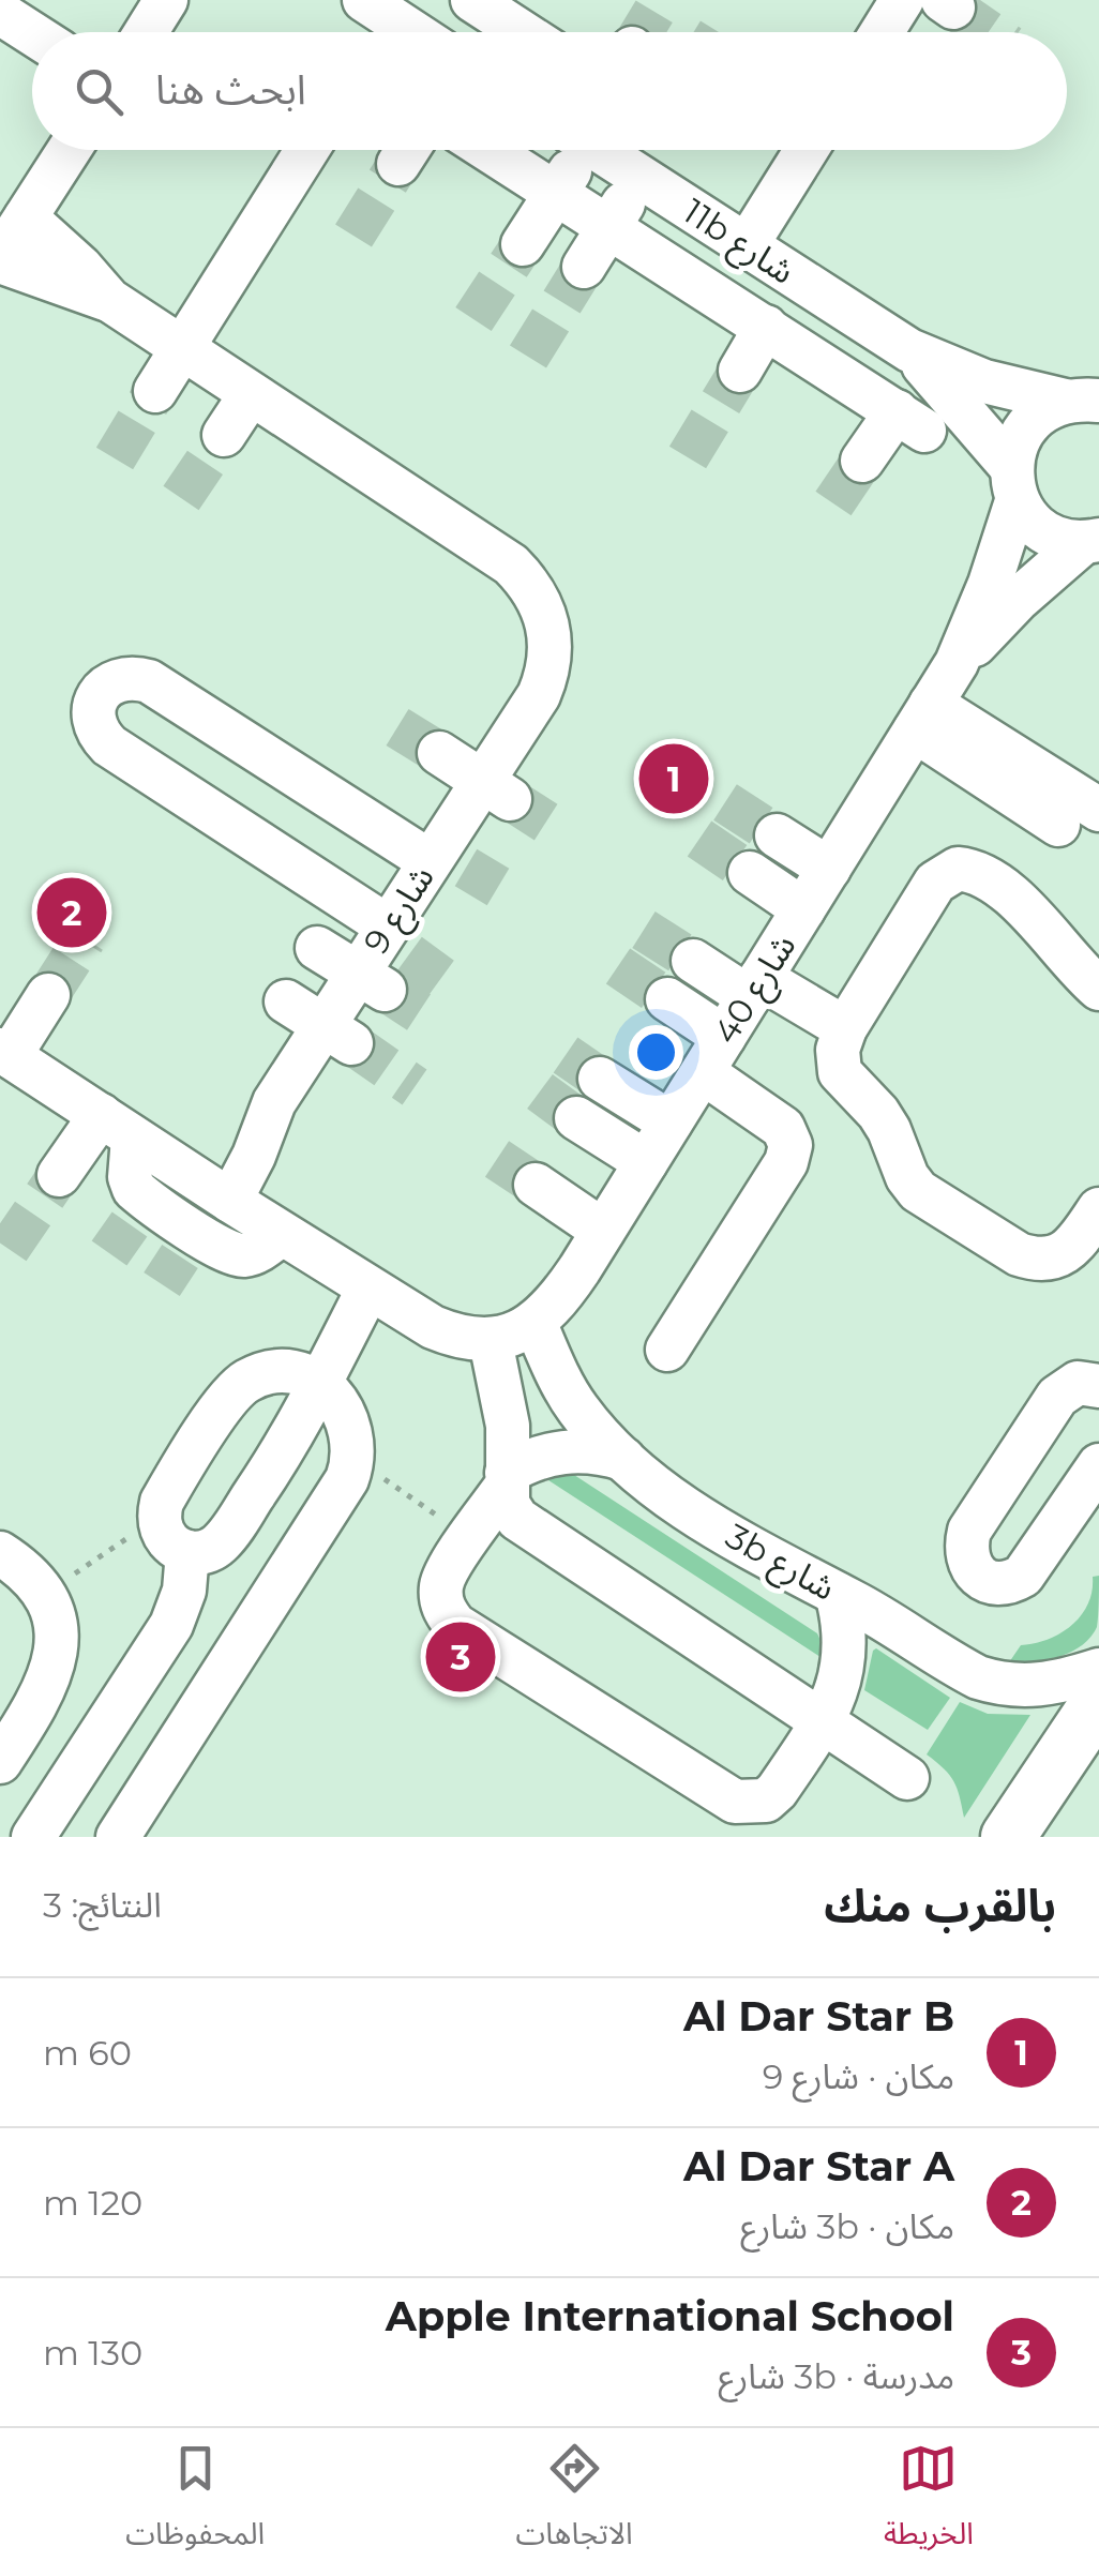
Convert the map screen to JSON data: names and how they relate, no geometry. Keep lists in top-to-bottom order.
{
  "streets": {
    "street": [
      "11b شارع",
      "شارع 9",
      "شارع 40",
      "3b شارع"
    ]
  },
  "crossings": [
    ["11b شارع", "شارع 40"],
    ["شارع 40", "3b شارع"]
  ],
  "page": {
    "search": "ابحث هنا",
    "pins": ["1", "2", "3"],
    "heading": ["بالقرب منك", "النتائج: 3"],
    "list": [
      {
        "mark": "1",
        "name": "Al Dar Star B",
        "note": "مكان · شارع 9",
        "value": "60 m"
      },
      {
        "mark": "2",
        "name": "Al Dar Star A",
        "note": "مكان · 3b شارع",
        "value": "120 m"
      },
      {
        "mark": "3",
        "name": "Apple International School",
        "note": "مدرسة · 3b شارع",
        "value": "130 m"
      }
    ],
    "nav": ["الخريطة", "الاتجاهات", "المحفوظات"]
  }
}
